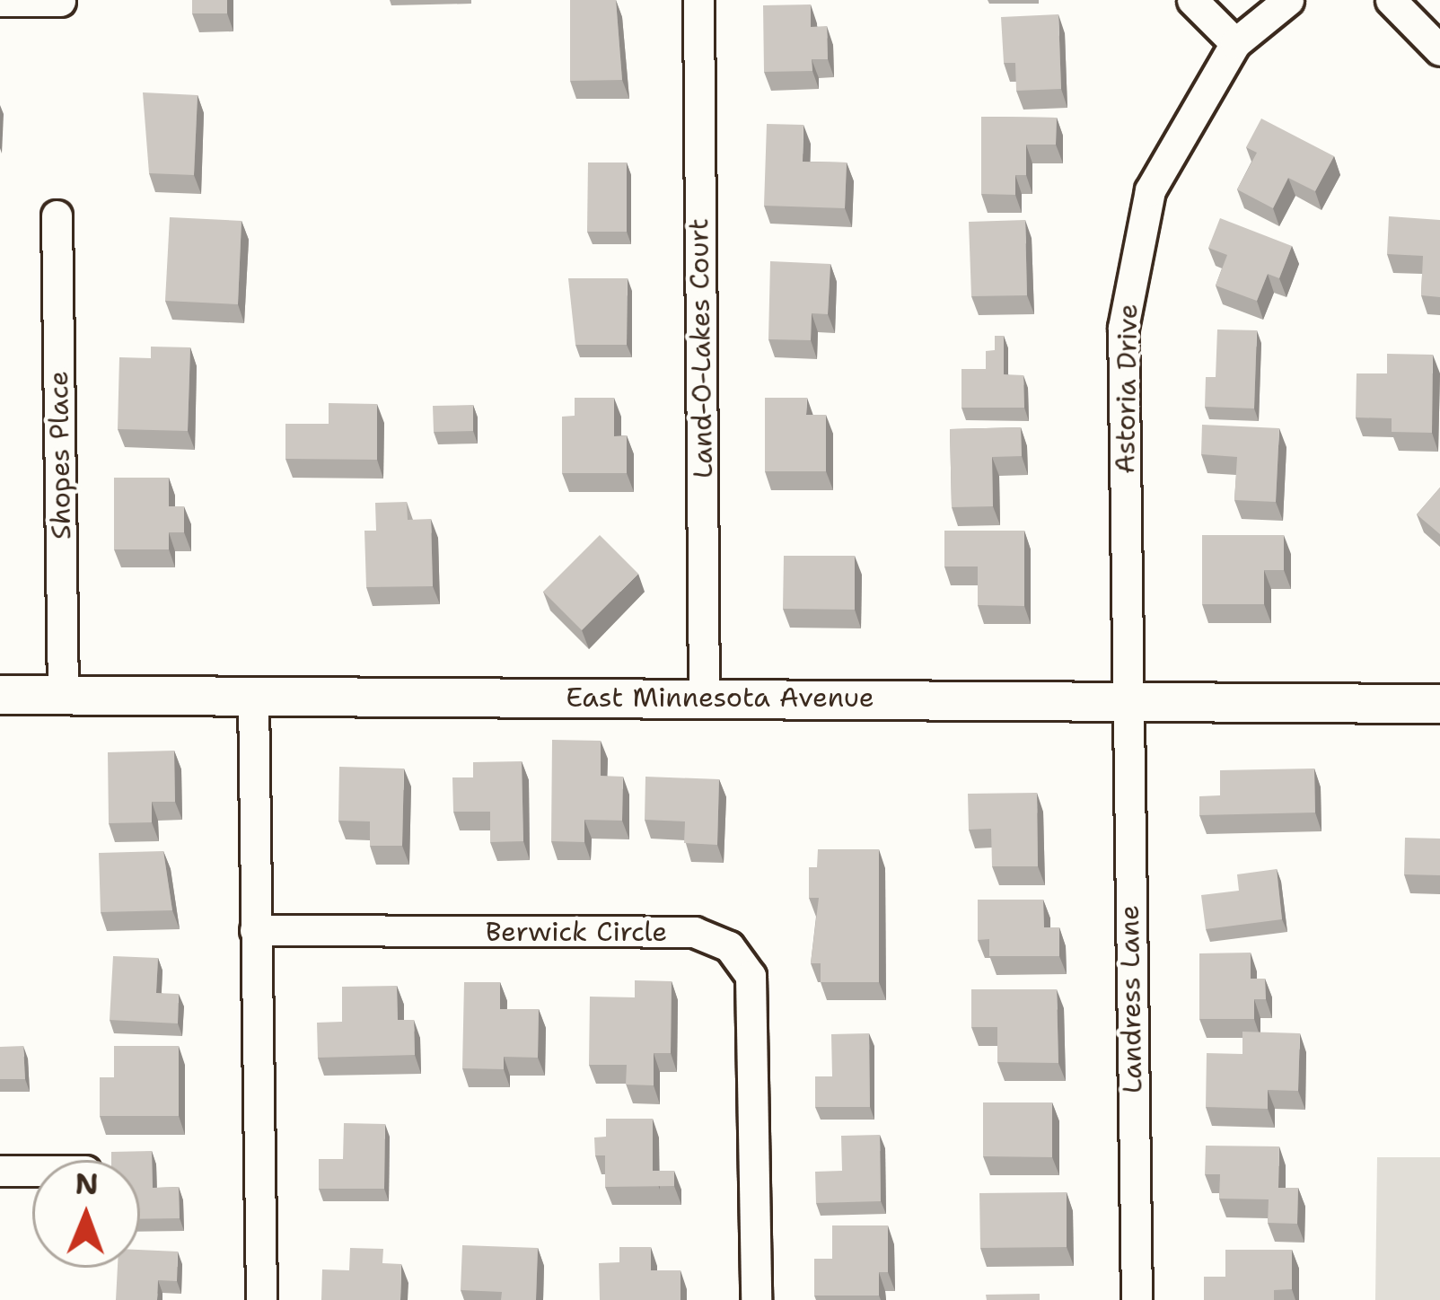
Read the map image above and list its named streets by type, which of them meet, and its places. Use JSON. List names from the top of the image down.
{
  "streets": {
    "street": [
      "Land-O-Lakes Court",
      "Astoria Drive",
      "Shopes Place",
      "East Minnesota Avenue",
      "Berwick Circle",
      "Landress Lane"
    ]
  },
  "crossings": [
    ["Land-O-Lakes Court", "East Minnesota Avenue"],
    ["Astoria Drive", "East Minnesota Avenue"],
    ["Astoria Drive", "Landress Lane"],
    ["Shopes Place", "East Minnesota Avenue"],
    ["East Minnesota Avenue", "Landress Lane"]
  ],
  "north": "top"
}
